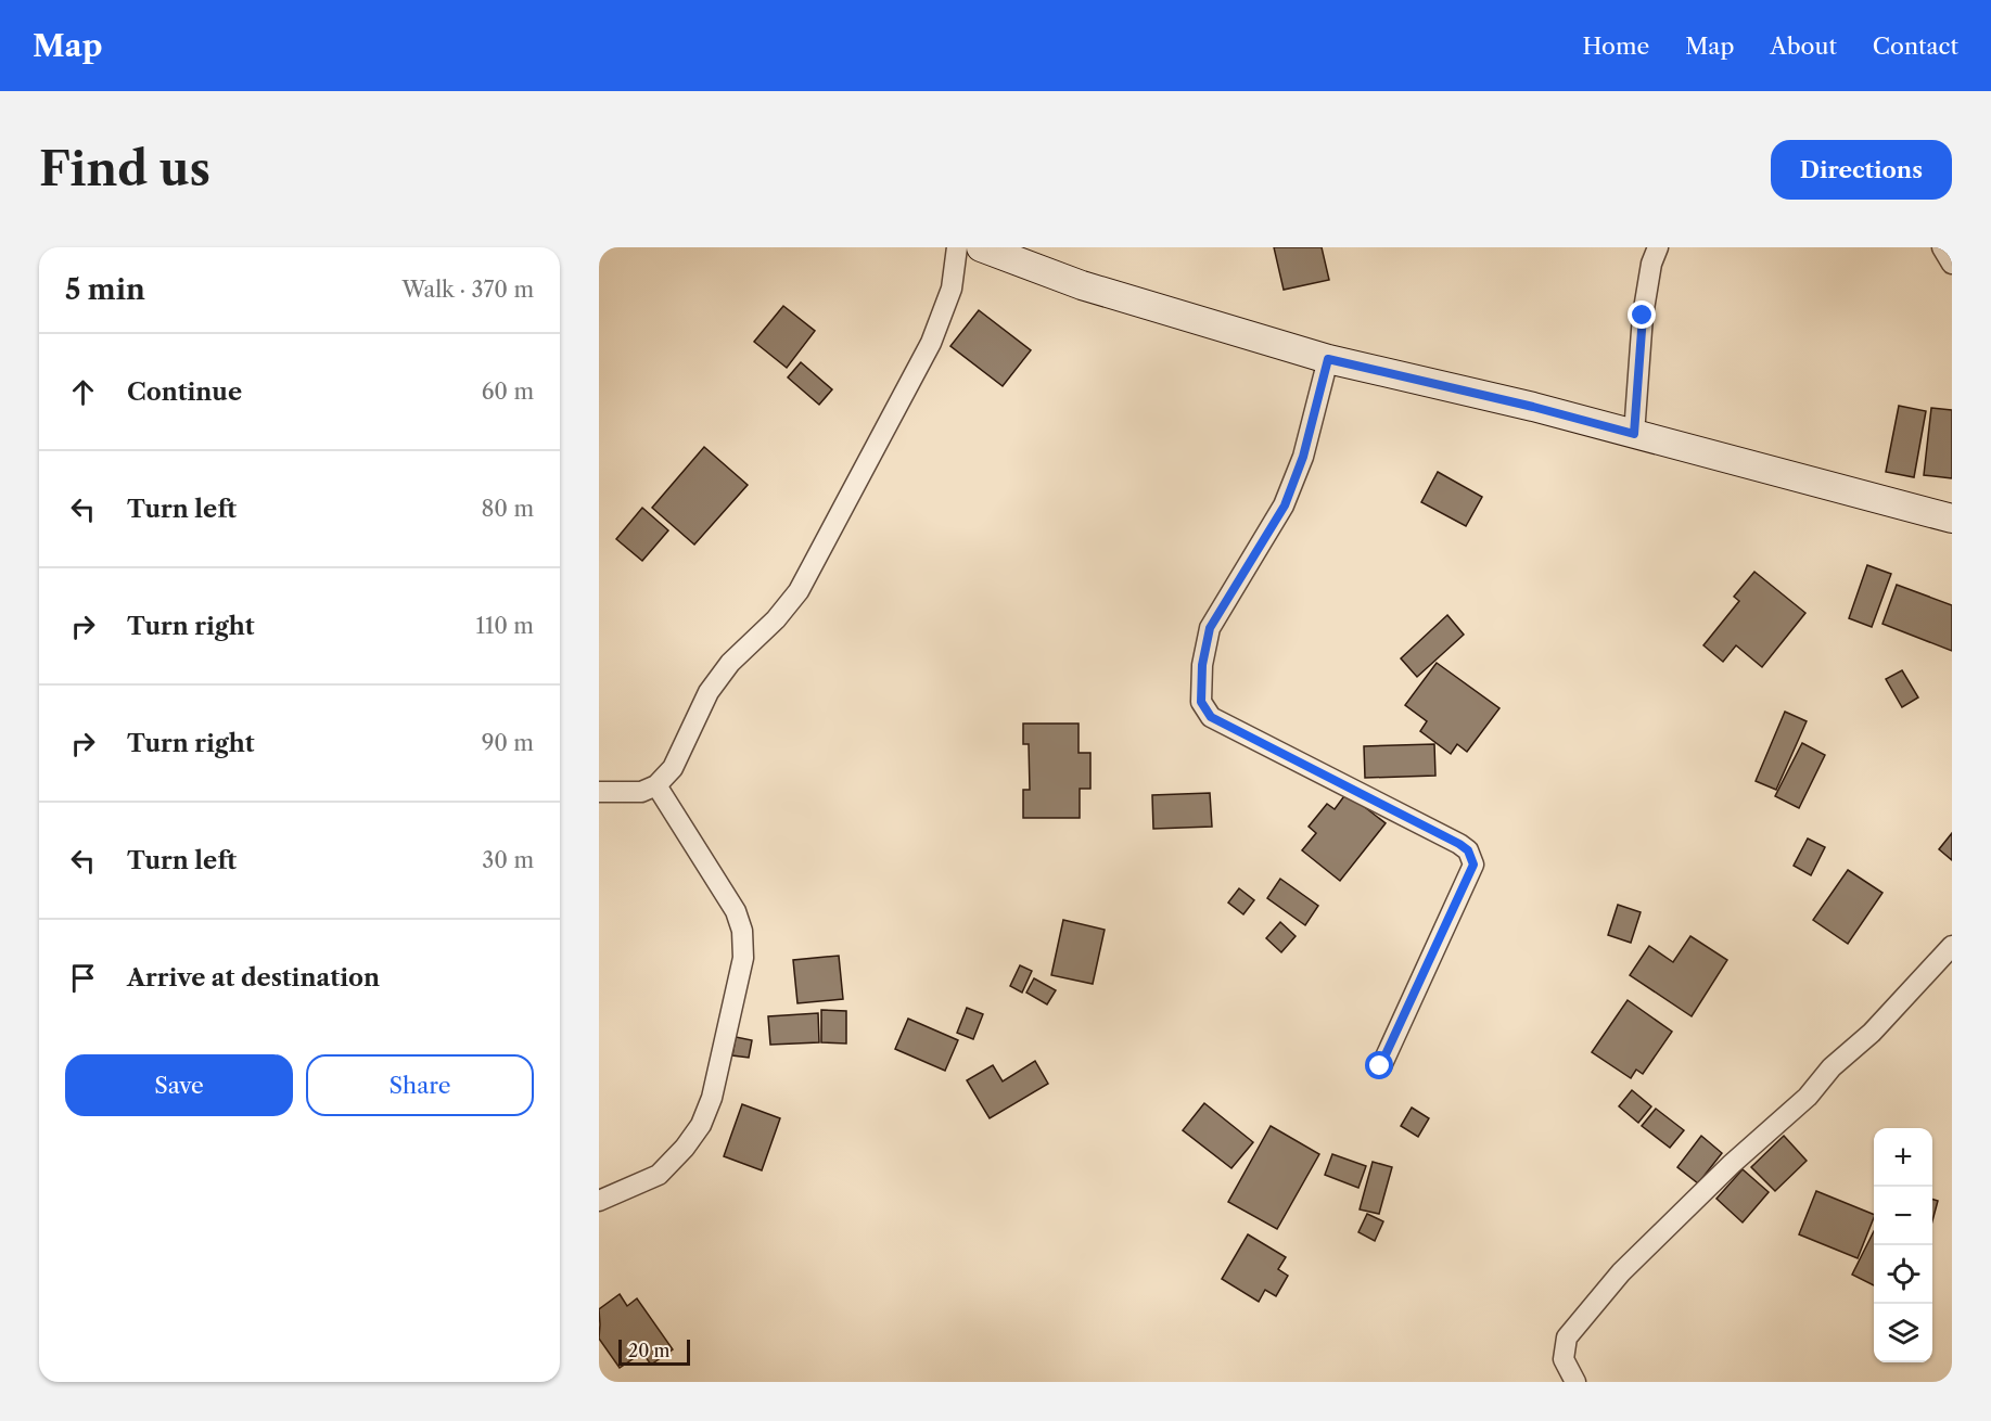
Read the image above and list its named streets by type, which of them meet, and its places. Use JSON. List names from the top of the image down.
{
  "scale_bar": "20 m",
  "page": {
    "header": "Map",
    "nav": [
      "Home",
      "Map",
      "About",
      "Contact"
    ],
    "buttons": [
      "Directions",
      ["Save", "Share"]
    ],
    "title": "Find us",
    "heading": ["5 min", "Walk · 370 m"],
    "list": [
      ["Continue", "60 m"],
      ["Turn left", "80 m"],
      ["Turn right", "110 m"],
      ["Turn right", "90 m"],
      ["Turn left", "30 m"],
      "Arrive at destination"
    ],
    "map_buttons": ["+", "−"],
    "scale": "20 m"
  }
}
